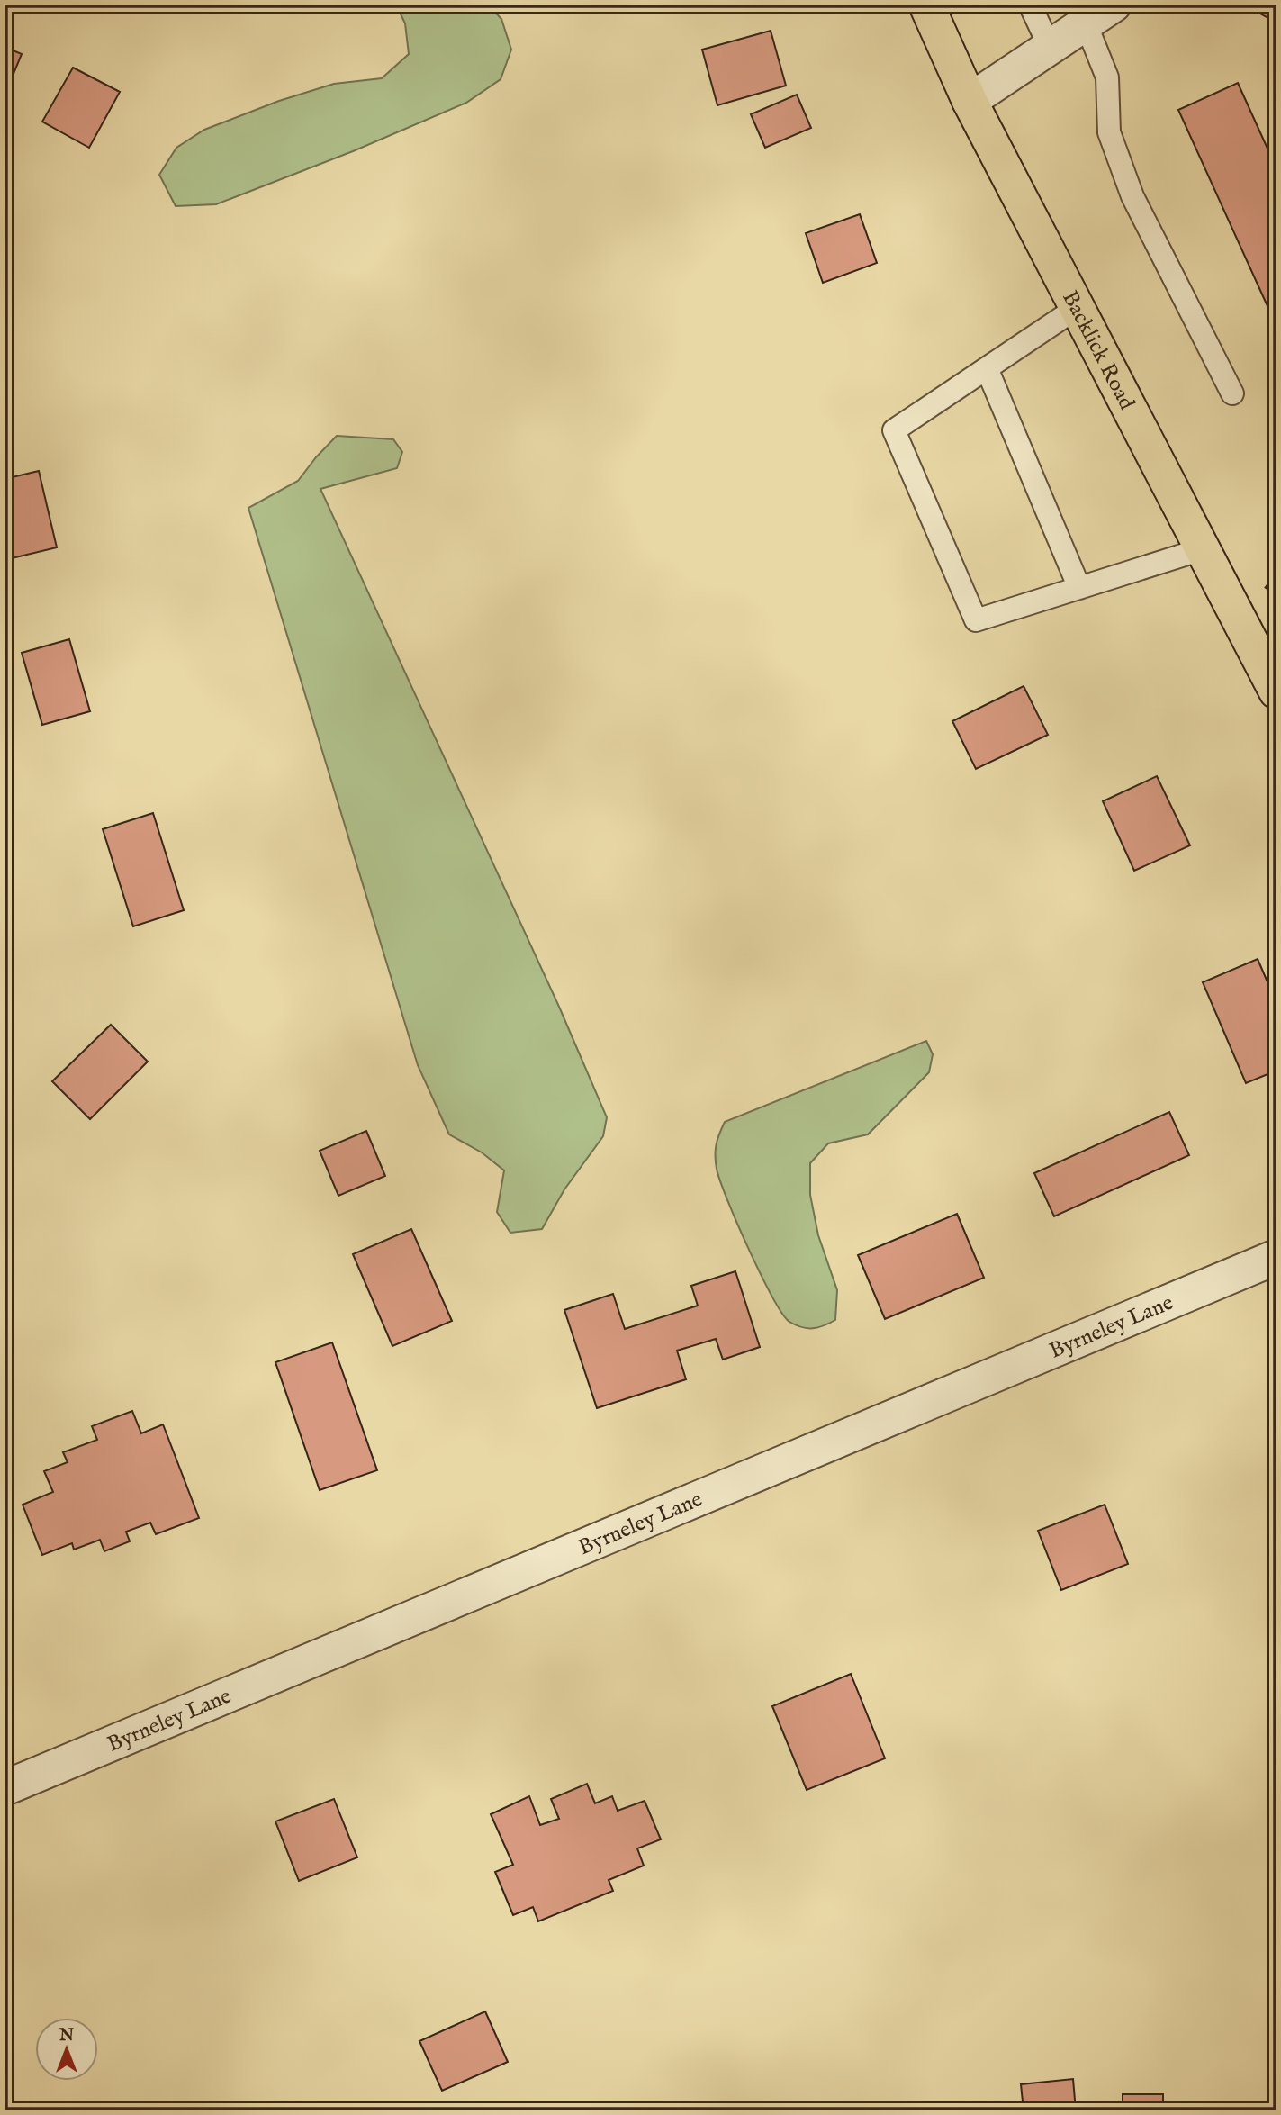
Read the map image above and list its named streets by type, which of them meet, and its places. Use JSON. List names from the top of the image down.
{
  "streets": {
    "main road": ["Backlick Road"],
    "street": ["Byrneley Lane"]
  },
  "north": "top"
}
